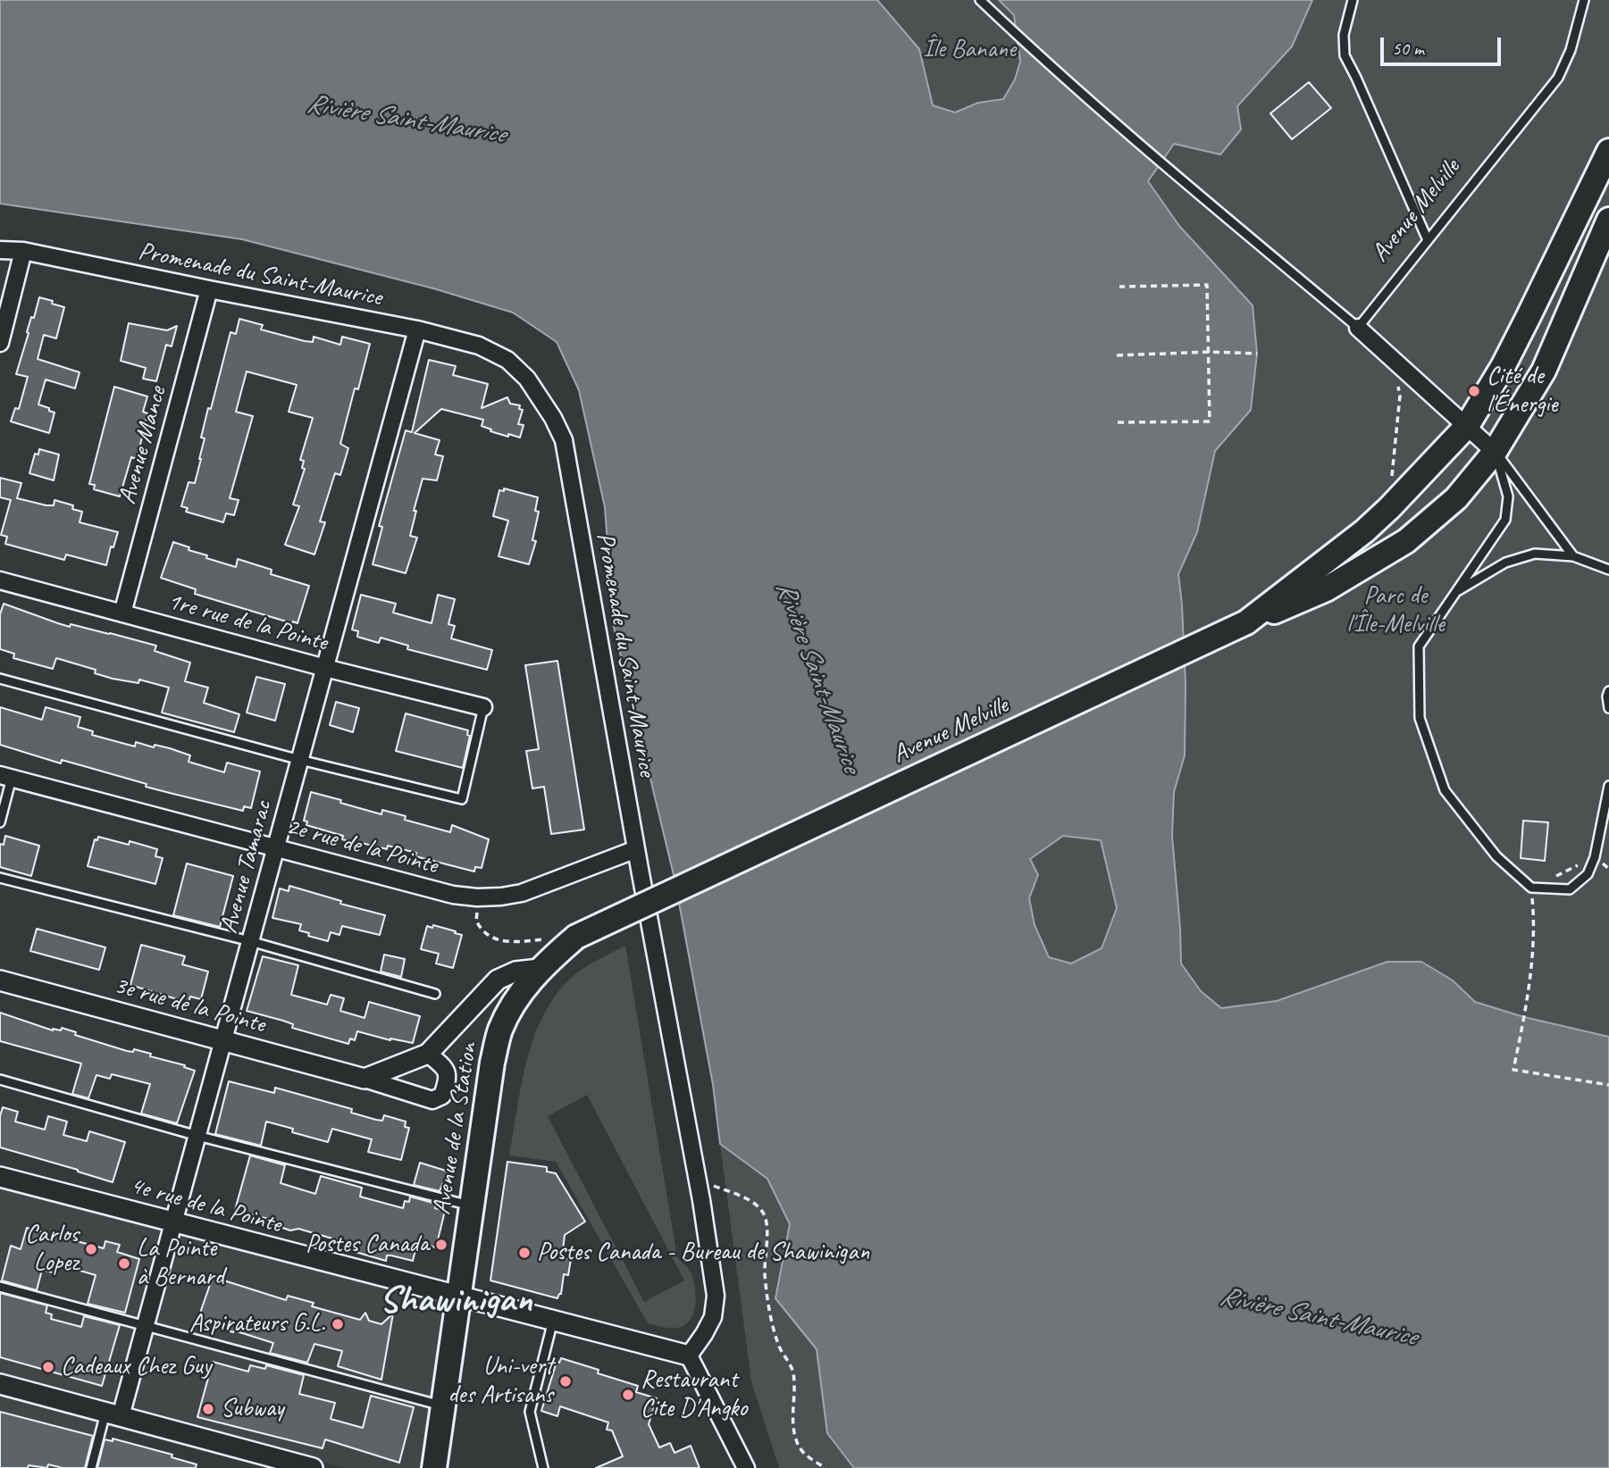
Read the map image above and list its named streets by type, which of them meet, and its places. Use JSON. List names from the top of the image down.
{
  "streets": {
    "main road": ["Avenue Melville", "Avenue de la Station"],
    "street": [
      "Promenade du Saint-Maurice",
      "Avenue Mance",
      "1re rue de la Pointe",
      "2e rue de la Pointe",
      "Avenue Tamarac",
      "3e rue de la Pointe",
      "4e rue de la Pointe"
    ]
  },
  "crossings": [
    ["Avenue Melville", "Avenue de la Station"],
    ["Promenade du Saint-Maurice", "Avenue Mance"],
    ["Promenade du Saint-Maurice", "2e rue de la Pointe"],
    ["Promenade du Saint-Maurice", "Avenue Tamarac"],
    ["Promenade du Saint-Maurice", "4e rue de la Pointe"],
    ["Avenue Mance", "1re rue de la Pointe"],
    ["1re rue de la Pointe", "Avenue Tamarac"],
    ["2e rue de la Pointe", "Avenue Tamarac"],
    ["Avenue Tamarac", "3e rue de la Pointe"],
    ["Avenue Tamarac", "4e rue de la Pointe"],
    ["Avenue de la Station", "4e rue de la Pointe"]
  ],
  "districts": ["Shawinigan"],
  "water": ["Rivière Saint-Maurice"],
  "parks": ["Île Banane", "Parc de l'Île-Melville"],
  "places": [
    "Cité de l'Énergie",
    "Postes Canada",
    "Carlos Lopez",
    "Postes Canada - Bureau de Shawinigan",
    "La Pointe à Bernard",
    "Aspirateurs G.L.",
    "Cadeaux Chez Guy",
    "Uni-vert des Artisans",
    "Restaurant Cite D'Angko",
    "Subway"
  ],
  "scale_bar": "50 m"
}
